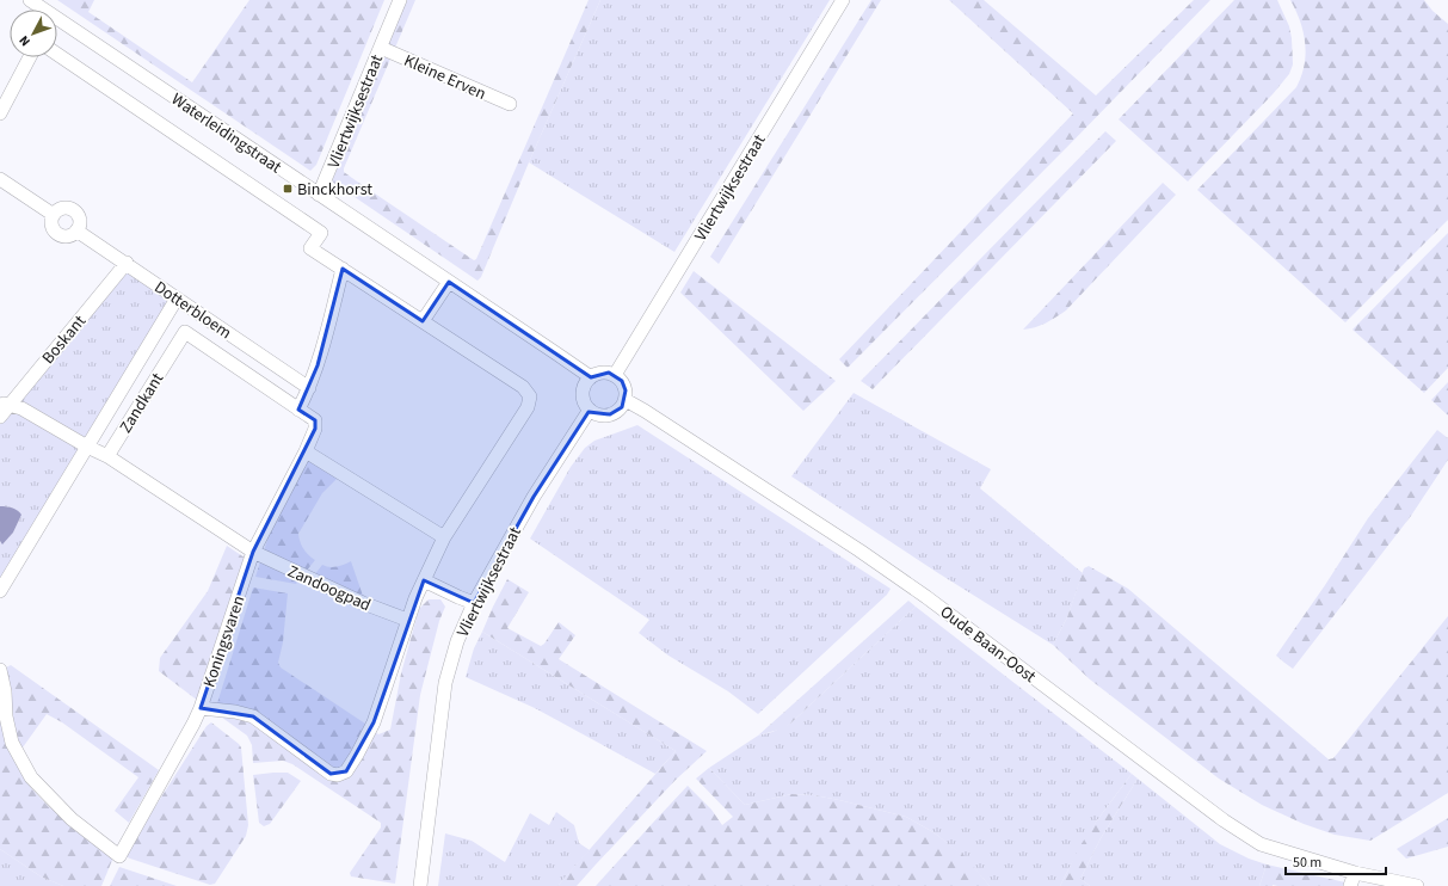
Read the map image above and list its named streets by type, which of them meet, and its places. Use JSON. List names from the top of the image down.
{
  "streets": {
    "street": [
      "Kleine Erven",
      "Vliertwijksestraat",
      "Waterleidingstraat",
      "Dotterbloem",
      "Boskant",
      "Zandkant",
      "Zandoogpad",
      "Koningsvaren",
      "Oude Baan-Oost"
    ]
  },
  "crossings": [
    ["Kleine Erven", "Vliertwijksestraat"],
    ["Vliertwijksestraat", "Waterleidingstraat"],
    ["Vliertwijksestraat", "Oude Baan-Oost"],
    ["Waterleidingstraat", "Oude Baan-Oost"],
    ["Dotterbloem", "Boskant"],
    ["Dotterbloem", "Zandkant"],
    ["Zandkant", "Koningsvaren"],
    ["Zandoogpad", "Koningsvaren"]
  ],
  "places": {
    "transit": ["Binckhorst"]
  },
  "scale_bar": "50 m",
  "north": "bottom left"
}
